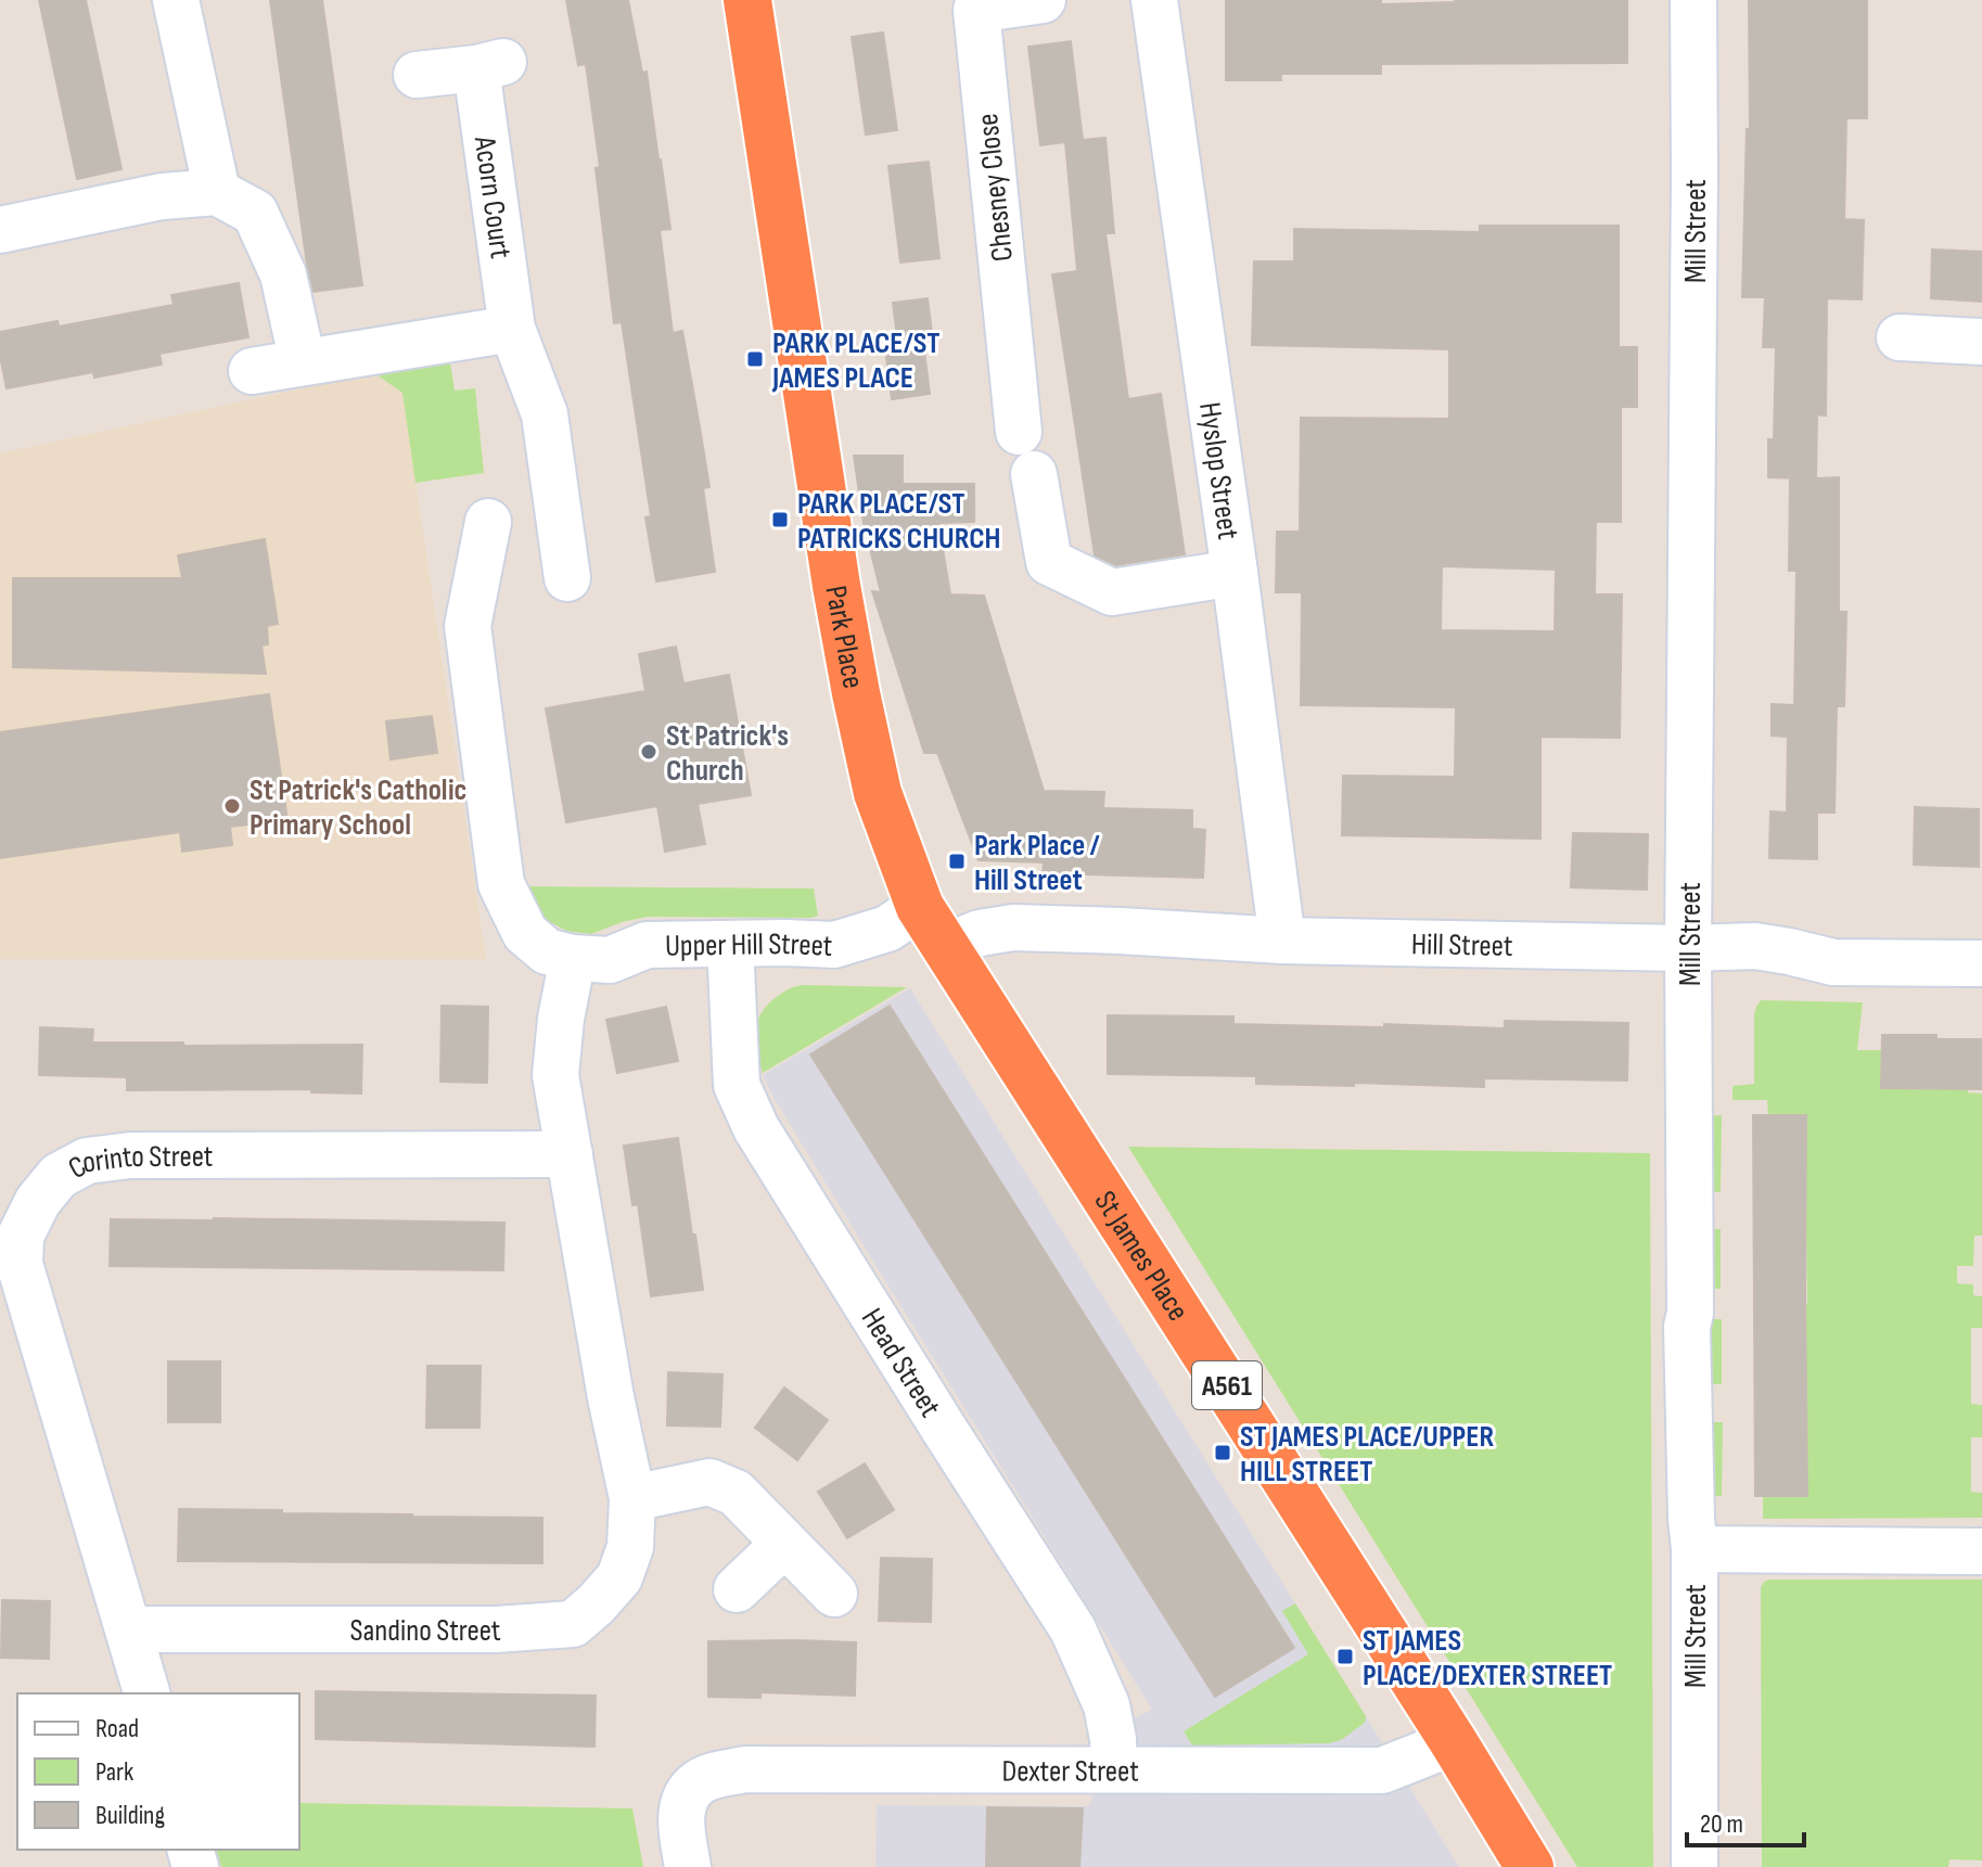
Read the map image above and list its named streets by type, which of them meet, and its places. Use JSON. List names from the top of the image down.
{
  "streets": {
    "highway": ["Park Place", "St James Place", "A561"],
    "street": [
      "Chesney Close",
      "Acorn Court",
      "Mill Street",
      "Hyslop Street",
      "Upper Hill Street",
      "Hill Street",
      "Corinto Street",
      "Head Street",
      "Sandino Street",
      "Dexter Street"
    ]
  },
  "crossings": [
    ["Mill Street", "Hill Street"],
    ["Hyslop Street", "Hill Street"],
    ["Park Place", "Upper Hill Street"],
    ["Park Place", "St James Place"],
    ["Upper Hill Street", "St James Place"],
    ["Upper Hill Street", "Head Street"],
    ["Upper Hill Street", "Sandino Street"],
    ["Hill Street", "St James Place"],
    ["Corinto Street", "Sandino Street"],
    ["St James Place", "Dexter Street"],
    ["Head Street", "Dexter Street"]
  ],
  "places": {
    "transit": [
      "PARK PLACE/ST JAMES PLACE",
      "PARK PLACE/ST PATRICKS CHURCH",
      "Park Place / Hill Street",
      "ST JAMES PLACE/UPPER HILL STREET",
      "ST JAMES PLACE/DEXTER STREET"
    ],
    "other": ["St Patrick's Church", "St Patrick's Catholic Primary School"]
  },
  "legend": ["Road", "Park", "Building"],
  "scale_bar": "20 m"
}
